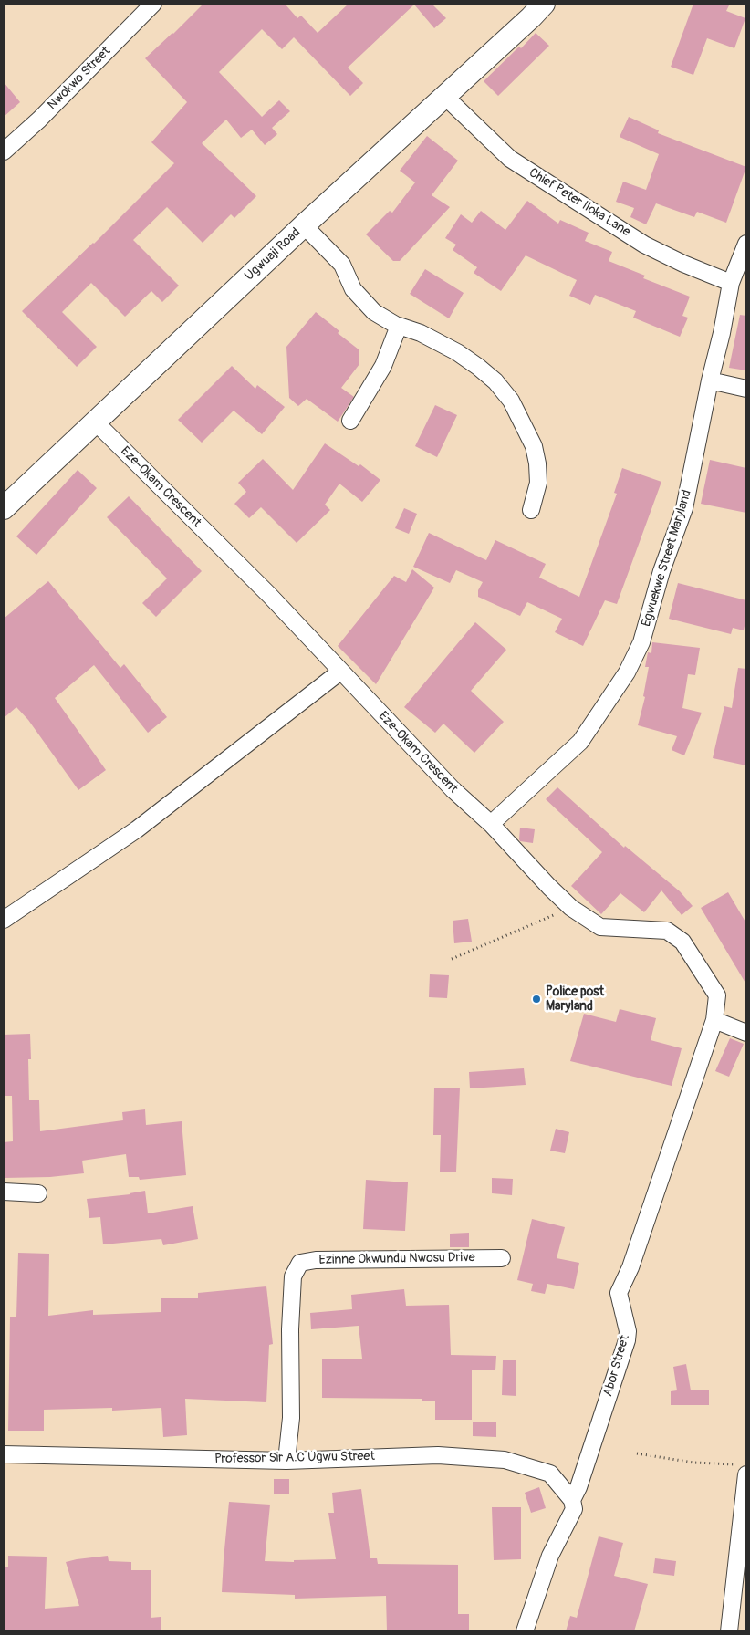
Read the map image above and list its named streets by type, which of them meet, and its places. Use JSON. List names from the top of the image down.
{
  "streets": {
    "main road": ["Ugwuaji Road"],
    "street": [
      "Nwokwo Street",
      "Chief Peter Iloka Lane",
      "Eze-Okam Crescent",
      "Egwuekwe Street Maryland",
      "Ezinne Okwundu Nwosu Drive",
      "Abor Street",
      "Professor Sir A.C Ugwu Street"
    ]
  },
  "crossings": [
    ["Chief Peter Iloka Lane", "Ugwuaji Road"],
    ["Chief Peter Iloka Lane", "Egwuekwe Street Maryland"],
    ["Ugwuaji Road", "Eze-Okam Crescent"],
    ["Eze-Okam Crescent", "Egwuekwe Street Maryland"],
    ["Eze-Okam Crescent", "Abor Street"],
    ["Ezinne Okwundu Nwosu Drive", "Professor Sir A.C Ugwu Street"],
    ["Abor Street", "Professor Sir A.C Ugwu Street"]
  ],
  "places": ["Police post Maryland"]
}
